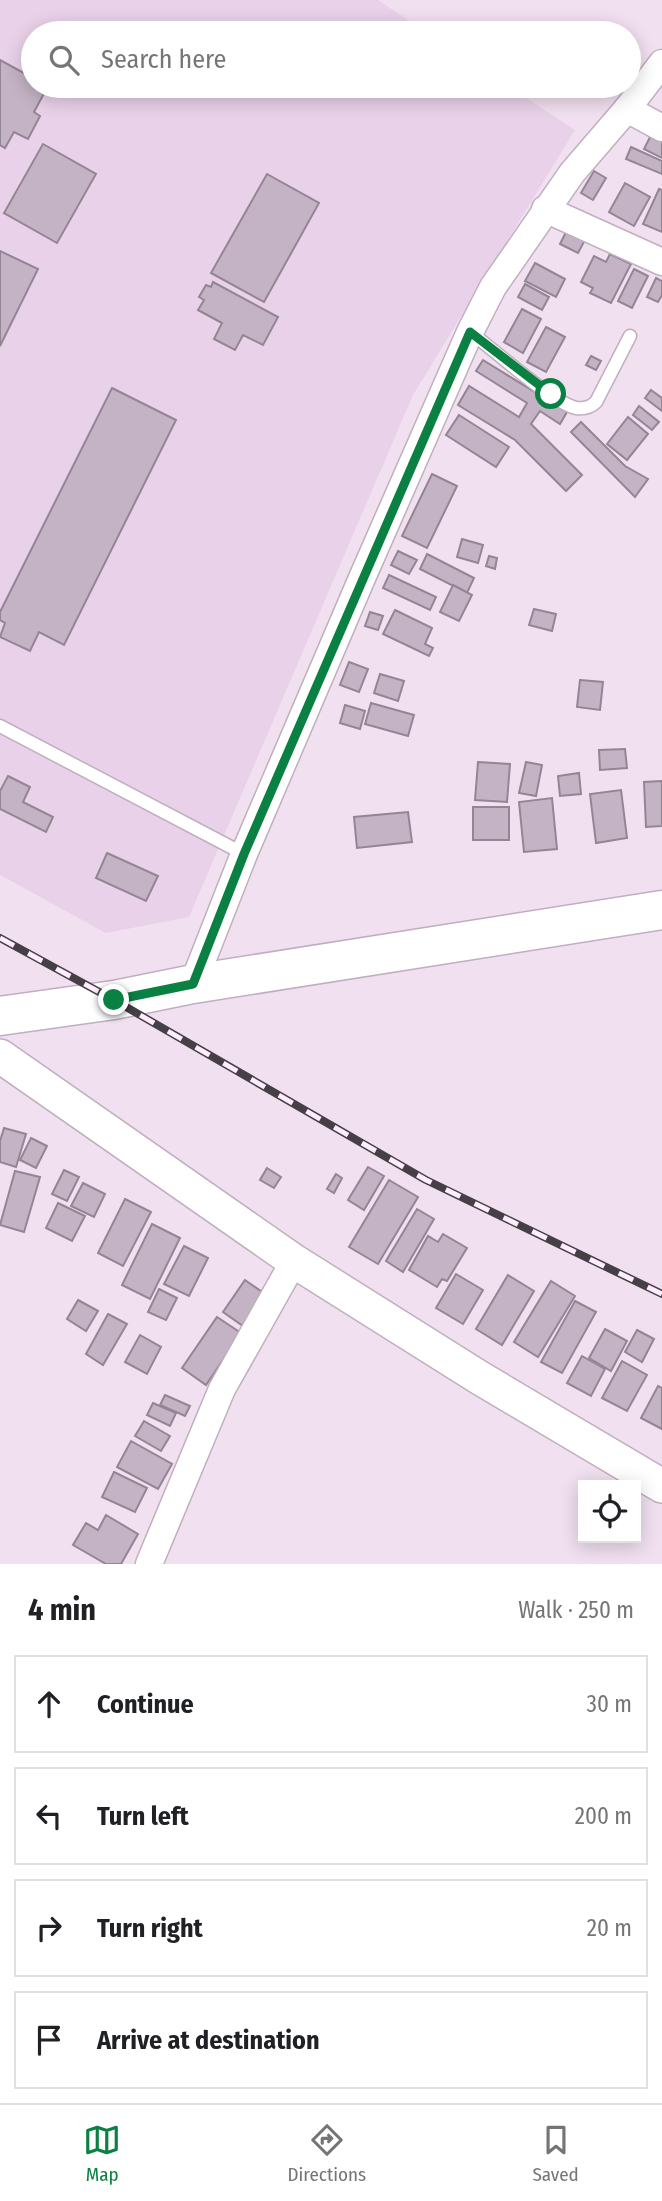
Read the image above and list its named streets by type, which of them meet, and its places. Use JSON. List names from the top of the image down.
{
  "page": {
    "search": "Search here",
    "heading": ["4 min", "Walk · 250 m"],
    "list": [
      ["Continue", "30 m"],
      ["Turn left", "200 m"],
      ["Turn right", "20 m"],
      "Arrive at destination"
    ],
    "nav": ["Map", "Directions", "Saved"]
  }
}
